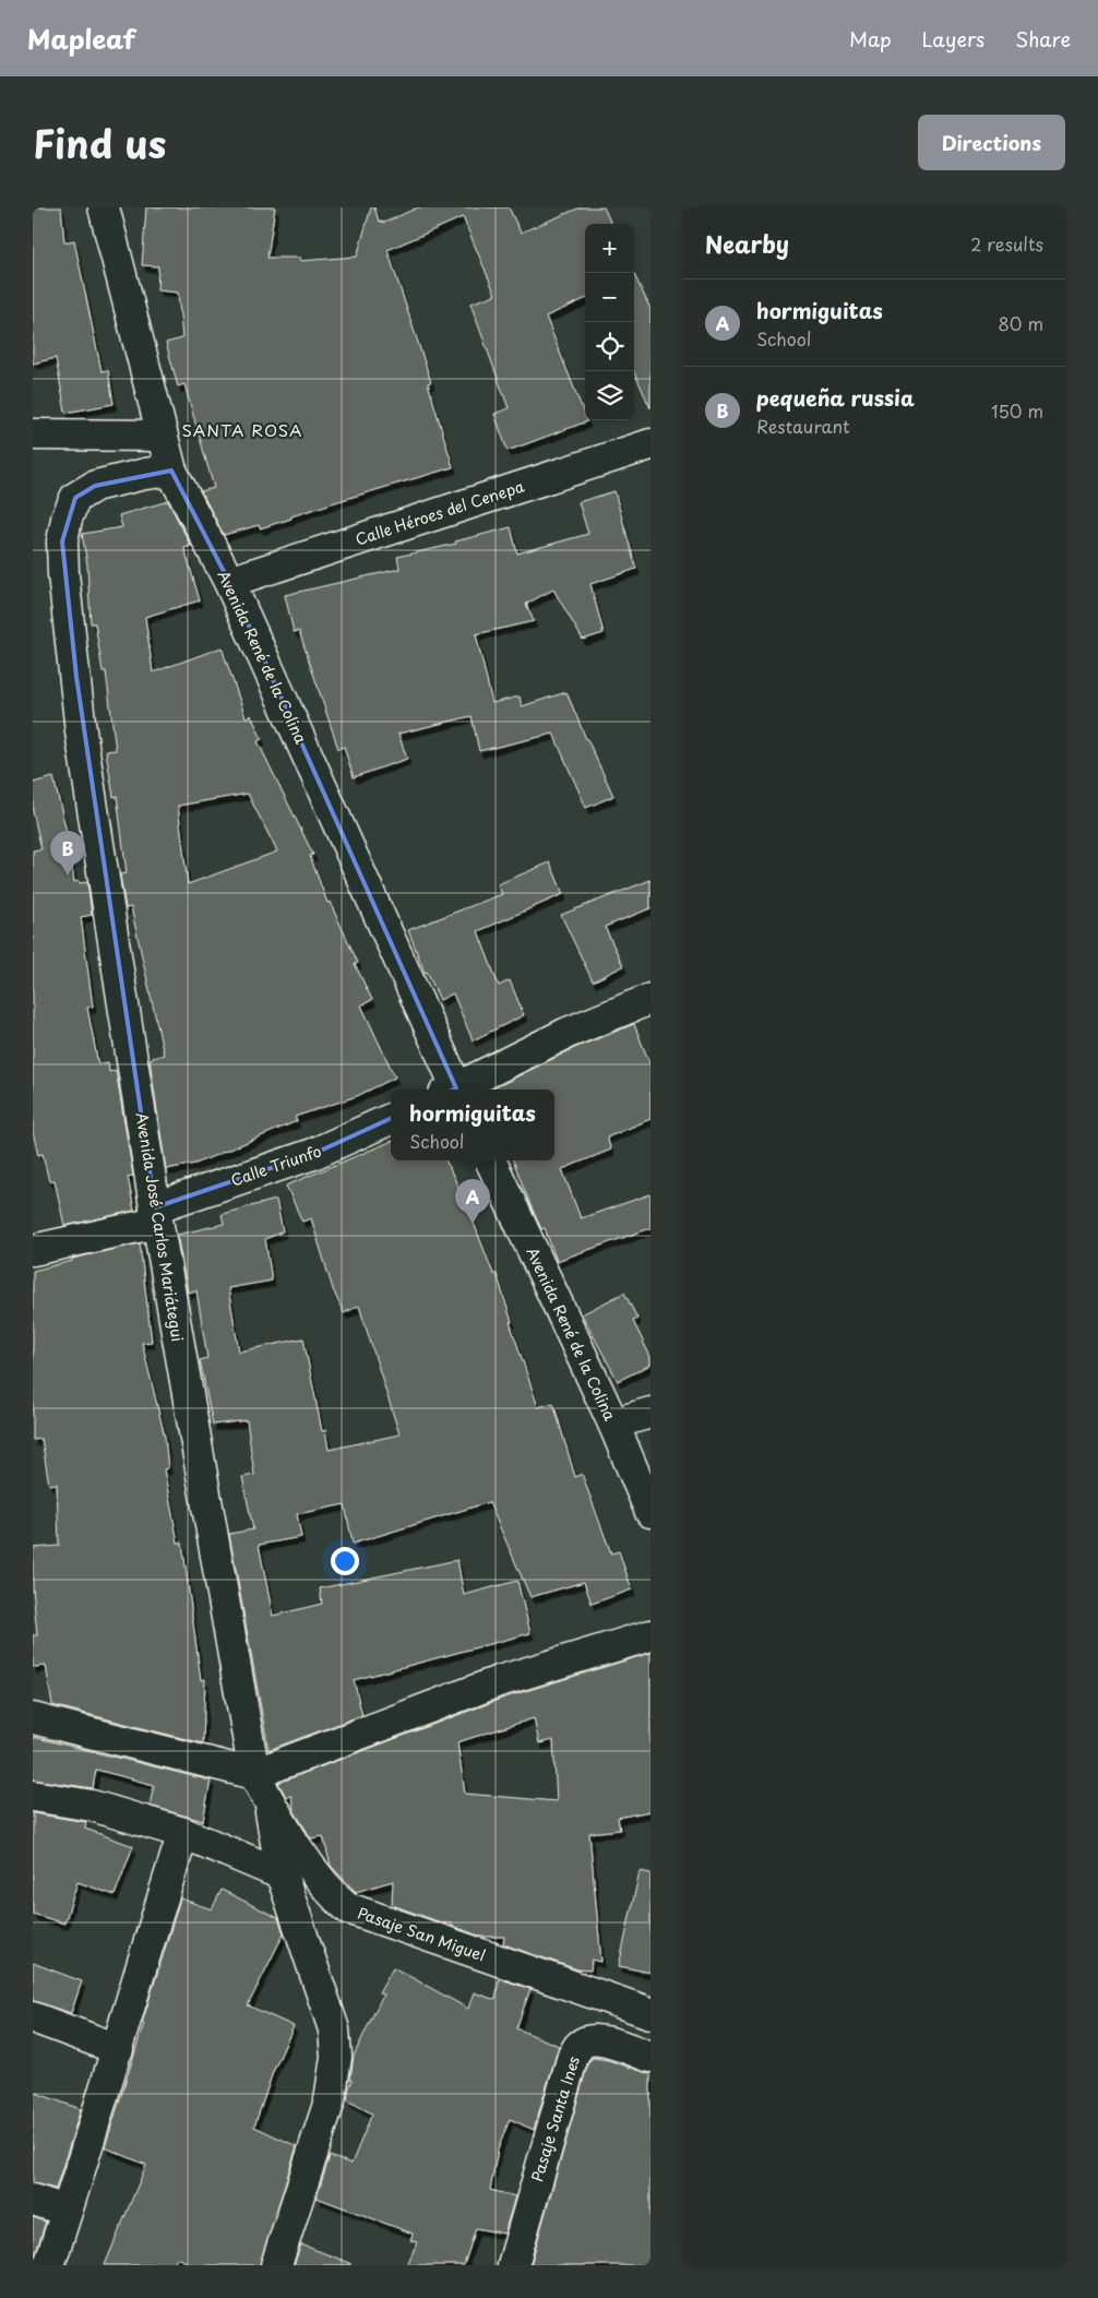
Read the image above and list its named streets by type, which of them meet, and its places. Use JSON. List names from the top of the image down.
{
  "streets": {
    "street": [
      "Calle Héroes del Cenepa",
      "Avenida René de la Colina",
      "Calle Triunfo",
      "Avenida José Carlos Mariátegui",
      "Pasaje San Miguel",
      "Pasaje Santa Ines"
    ]
  },
  "crossings": [
    ["Calle Héroes del Cenepa", "Avenida René de la Colina"],
    ["Avenida René de la Colina", "Avenida José Carlos Mariátegui"],
    ["Calle Triunfo", "Avenida José Carlos Mariátegui"],
    ["Avenida José Carlos Mariátegui", "Pasaje San Miguel"]
  ],
  "districts": ["SANTA ROSA"],
  "page": {
    "header": "Mapleaf",
    "nav": ["Map", "Layers", "Share"],
    "title": "Find us",
    "buttons": "Directions",
    "heading": ["Nearby", "2 results"],
    "map_buttons": ["+", "−"],
    "list": [
      {
        "mark": "A",
        "name": "hormiguitas",
        "note": "School",
        "value": "80 m"
      },
      {
        "mark": "B",
        "name": "pequeña russia",
        "note": "Restaurant",
        "value": "150 m"
      }
    ],
    "pins": ["B", "A"],
    "popup": ["hormiguitas", "School"]
  }
}
